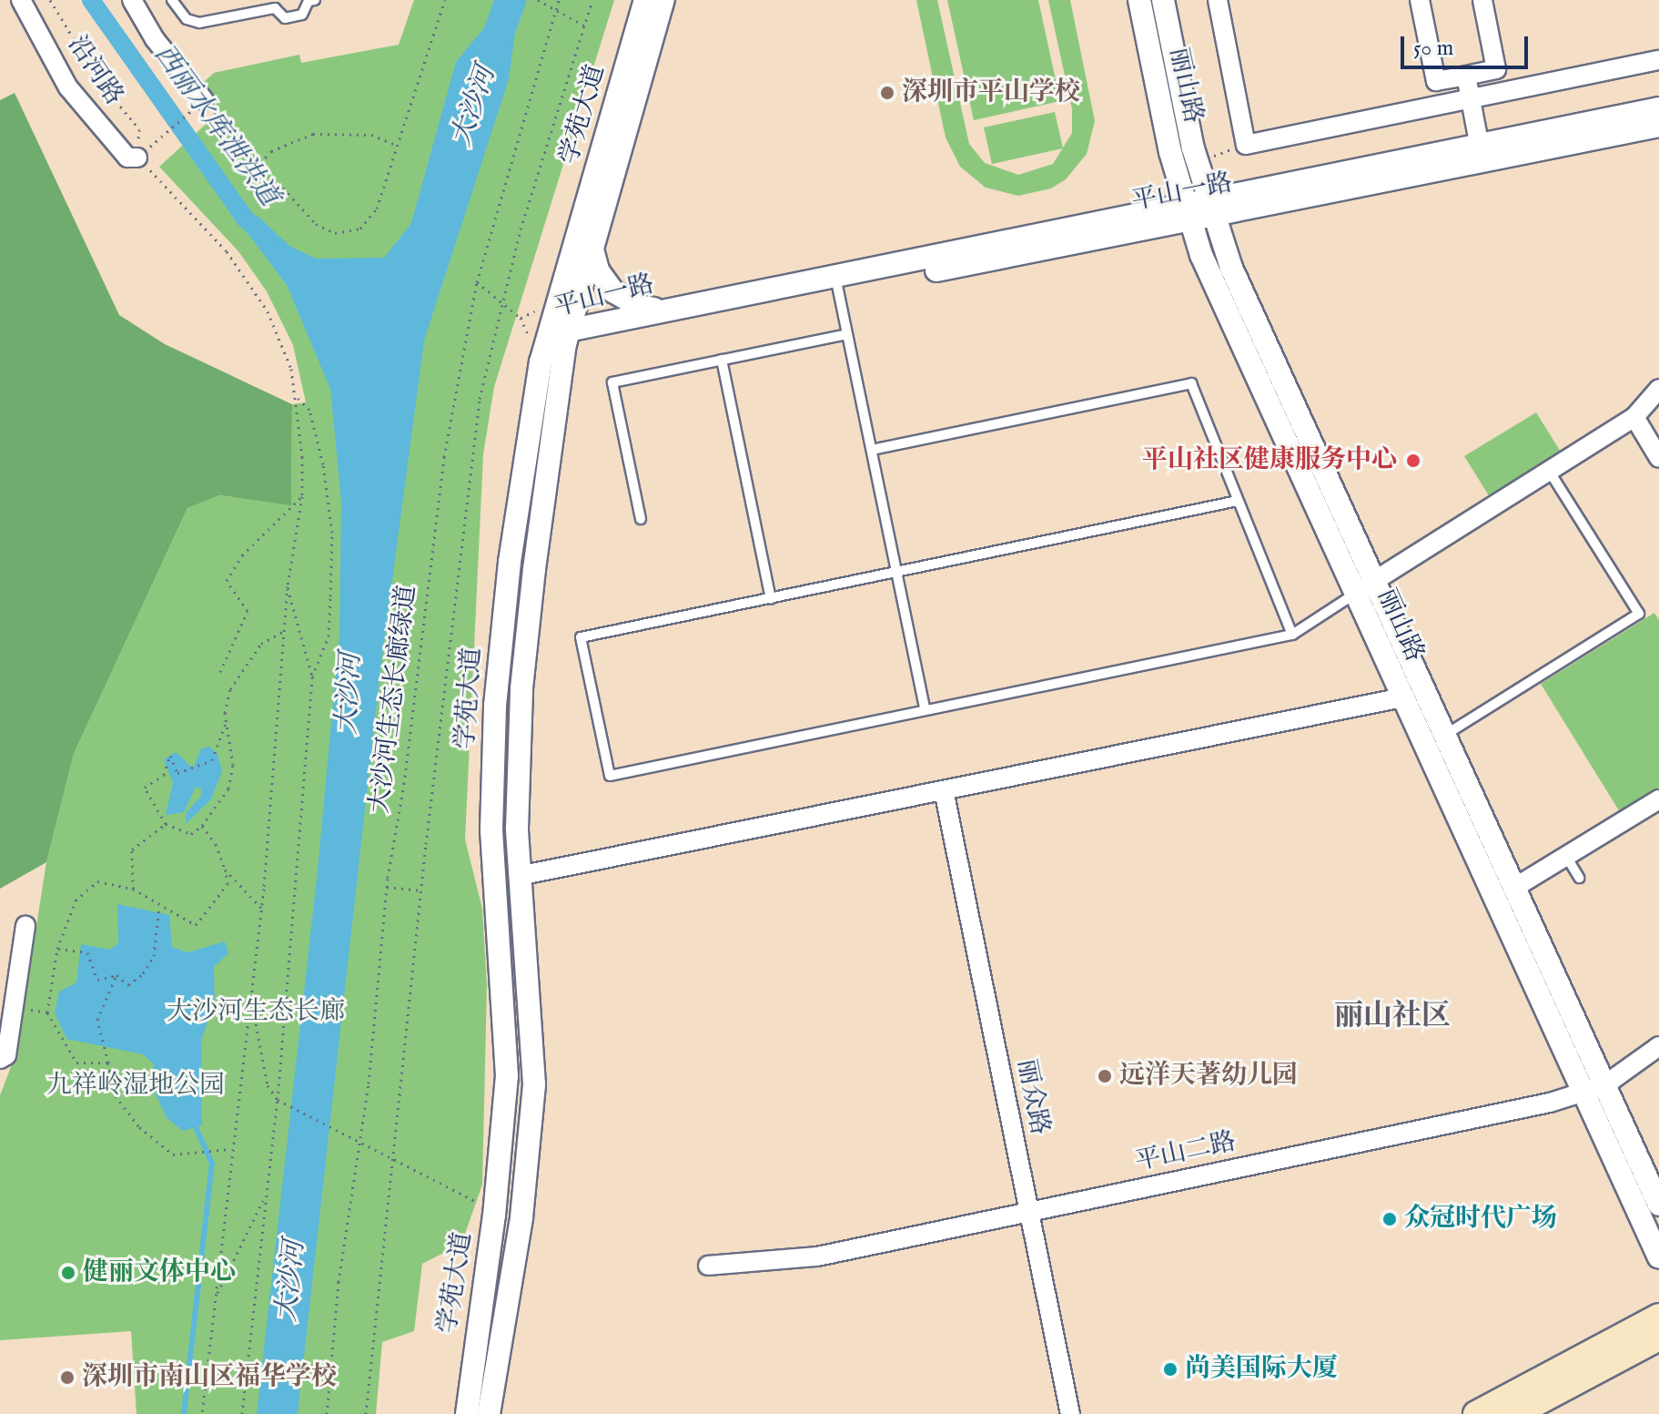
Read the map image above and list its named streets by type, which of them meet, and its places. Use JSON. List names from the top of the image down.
{
  "streets": {
    "street": [
      "沿河路",
      "丽山路",
      "学苑大道",
      "平山一路",
      "丽众路",
      "平山二路"
    ],
    "path": ["大沙河生态长廊绿道"]
  },
  "crossings": [
    ["丽山路", "平山一路"],
    ["丽山路", "平山二路"],
    ["学苑大道", "平山一路"],
    ["丽众路", "平山二路"]
  ],
  "districts": ["丽山社区"],
  "water": ["大沙河", "西丽水库泄洪道"],
  "parks": ["大沙河生态长廊", "九祥岭湿地公园"],
  "places": [
    "深圳市平山学校",
    "平山社区健康服务中心",
    "远洋天著幼儿园",
    "众冠时代广场",
    "健丽文体中心",
    "尚美国际大厦",
    "深圳市南山区福华学校"
  ],
  "scale_bar": "50 m"
}
